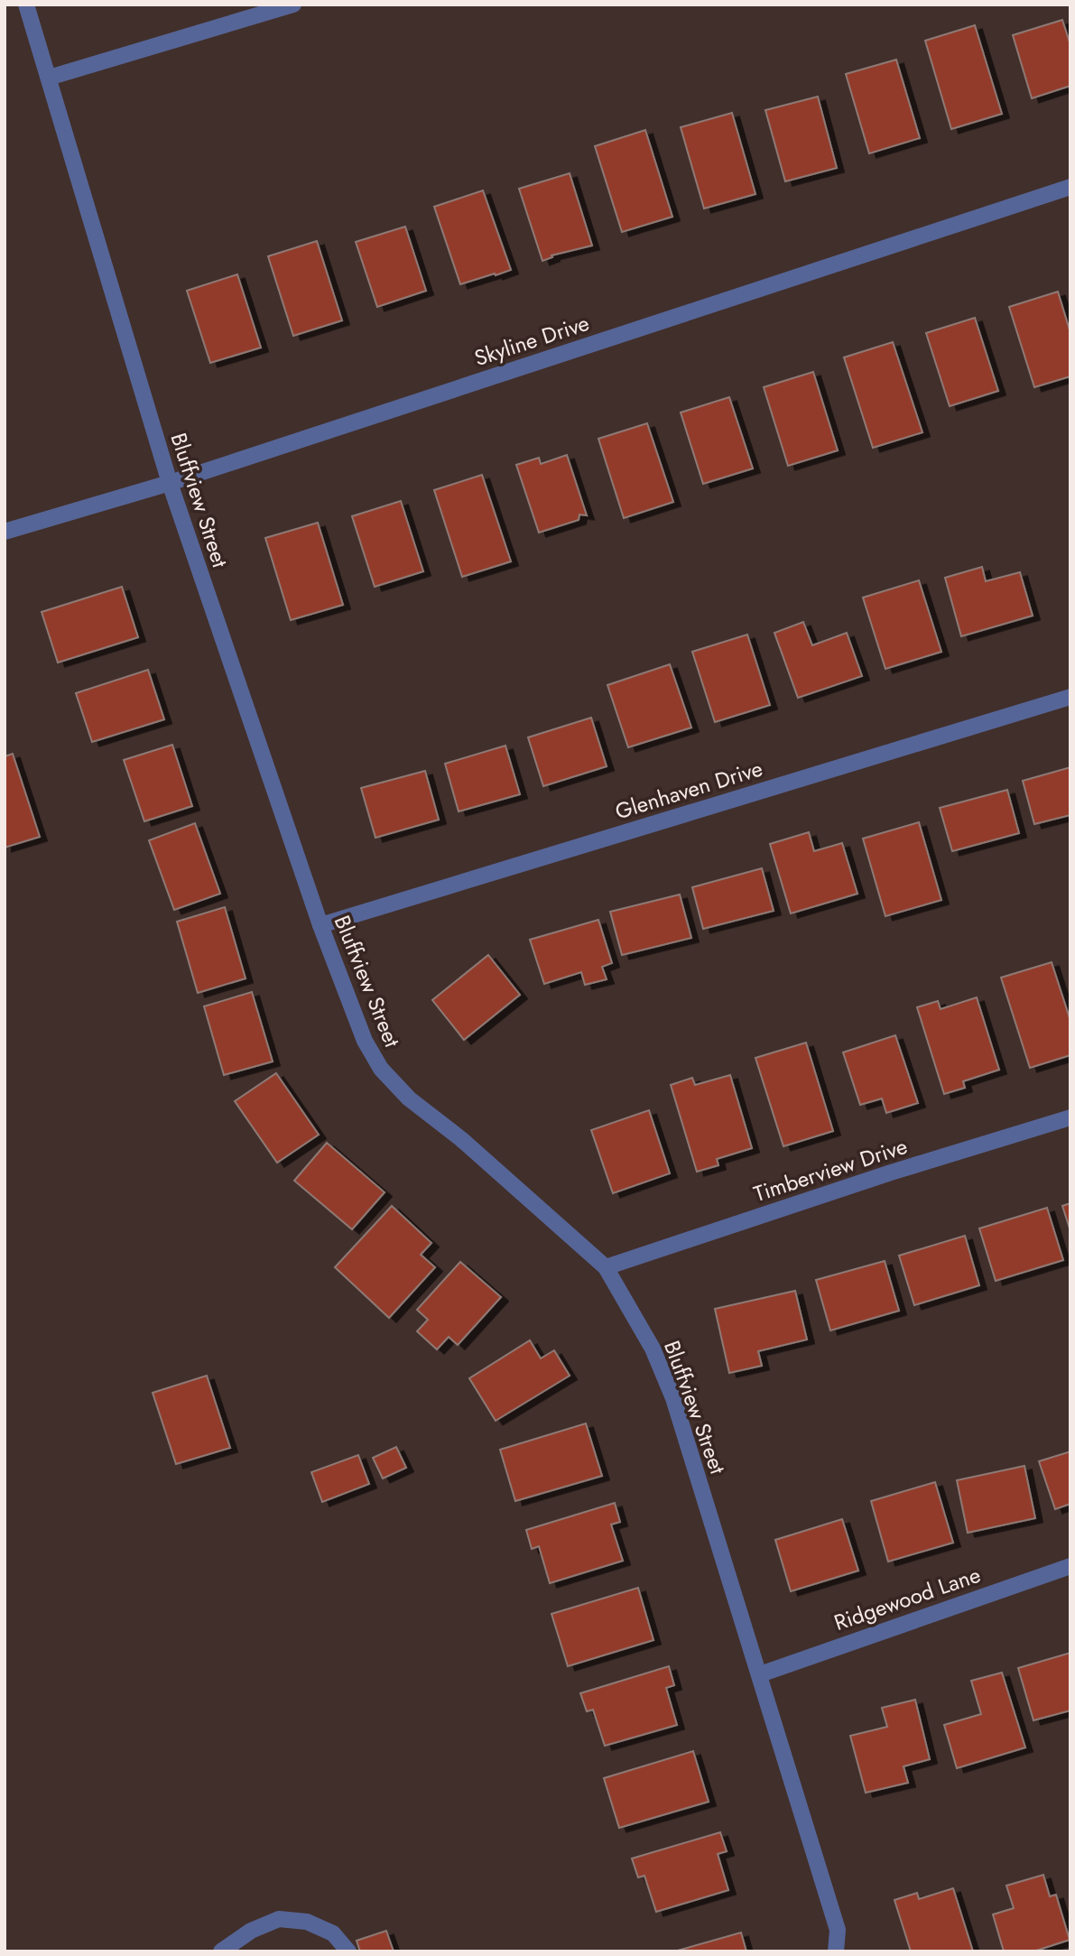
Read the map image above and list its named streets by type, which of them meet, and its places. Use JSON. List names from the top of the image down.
{
  "streets": {
    "street": [
      "Skyline Drive",
      "Bluffview Street",
      "Glenhaven Drive",
      "Timberview Drive",
      "Ridgewood Lane"
    ]
  },
  "crossings": [
    ["Skyline Drive", "Bluffview Street"],
    ["Bluffview Street", "Glenhaven Drive"],
    ["Bluffview Street", "Timberview Drive"],
    ["Bluffview Street", "Ridgewood Lane"]
  ]
}
